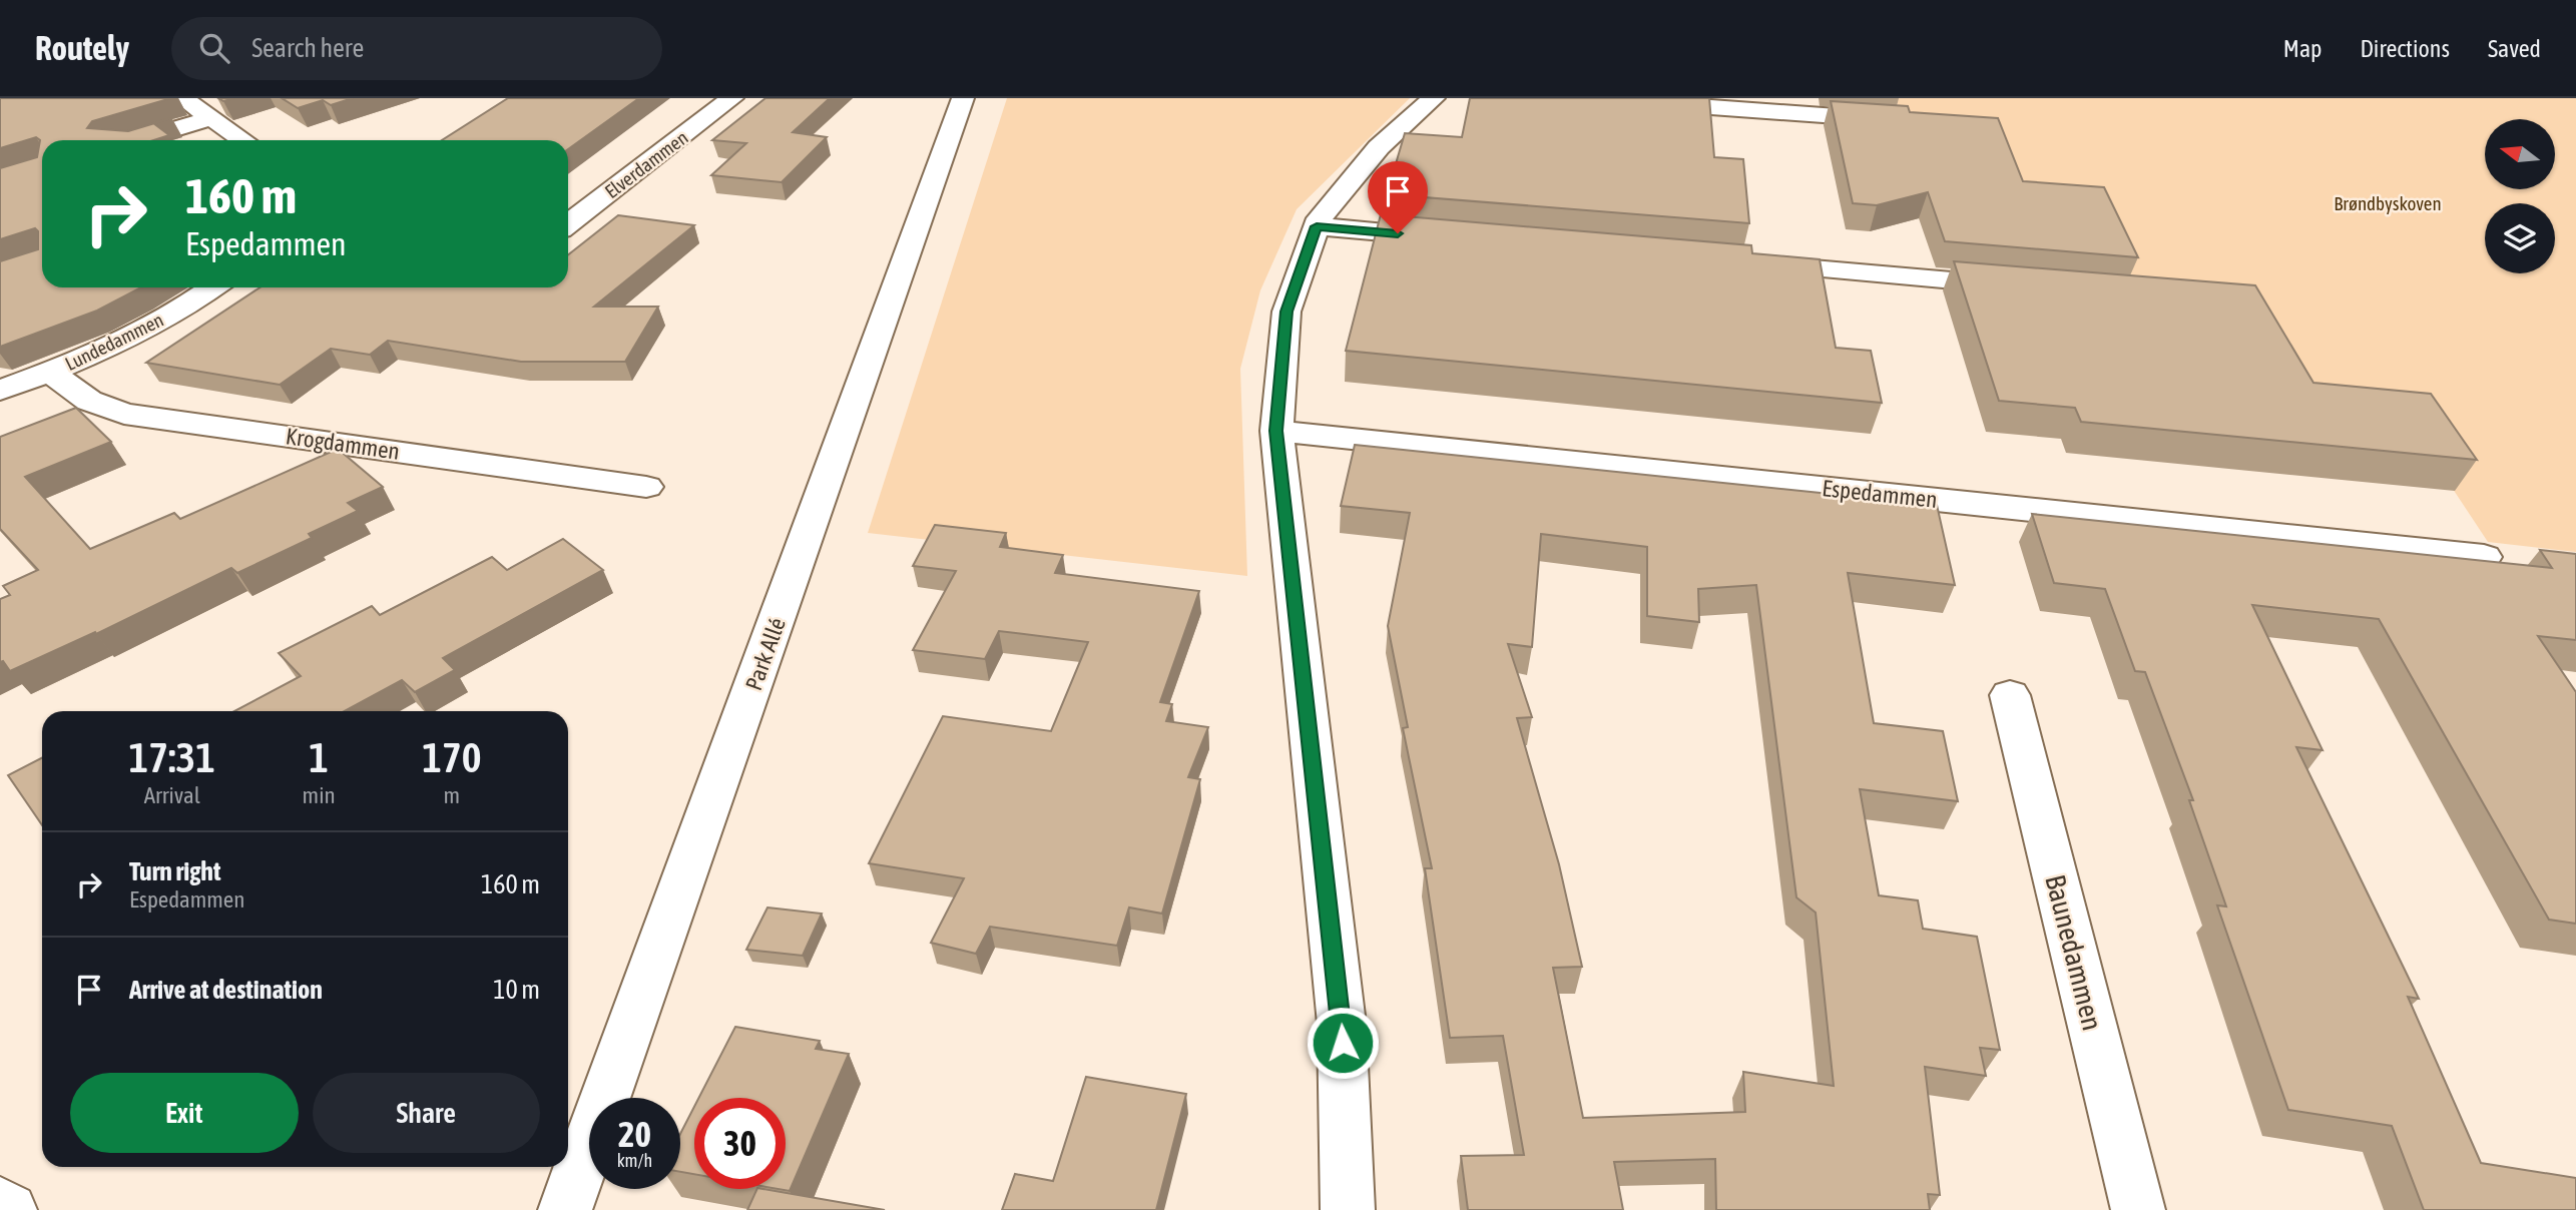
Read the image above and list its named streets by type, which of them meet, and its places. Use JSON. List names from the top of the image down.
{
  "streets": {
    "street": [
      "Elverdammen",
      "Lundedammen",
      "Krogdammen",
      "Espedammen",
      "Park Allé",
      "Baunedammen"
    ]
  },
  "crossings": [
    ["Lundedammen", "Krogdammen"]
  ],
  "parks": ["Brøndbyskoven"],
  "north": "left",
  "page": {
    "header": "Routely",
    "search": "Search here",
    "nav": ["Map", "Directions", "Saved"],
    "turn": ["160 m", "Espedammen"],
    "eta": [
      "17:31",
      "Arrival",
      "1",
      "min",
      "170",
      "m"
    ],
    "list": [
      {
        "name": "Turn right",
        "note": "Espedammen",
        "value": "160 m"
      },
      {
        "name": "Arrive at destination",
        "value": "10 m"
      }
    ],
    "buttons": ["Exit", "Share"],
    "speed": "20 km/h",
    "limit": "30"
  }
}
